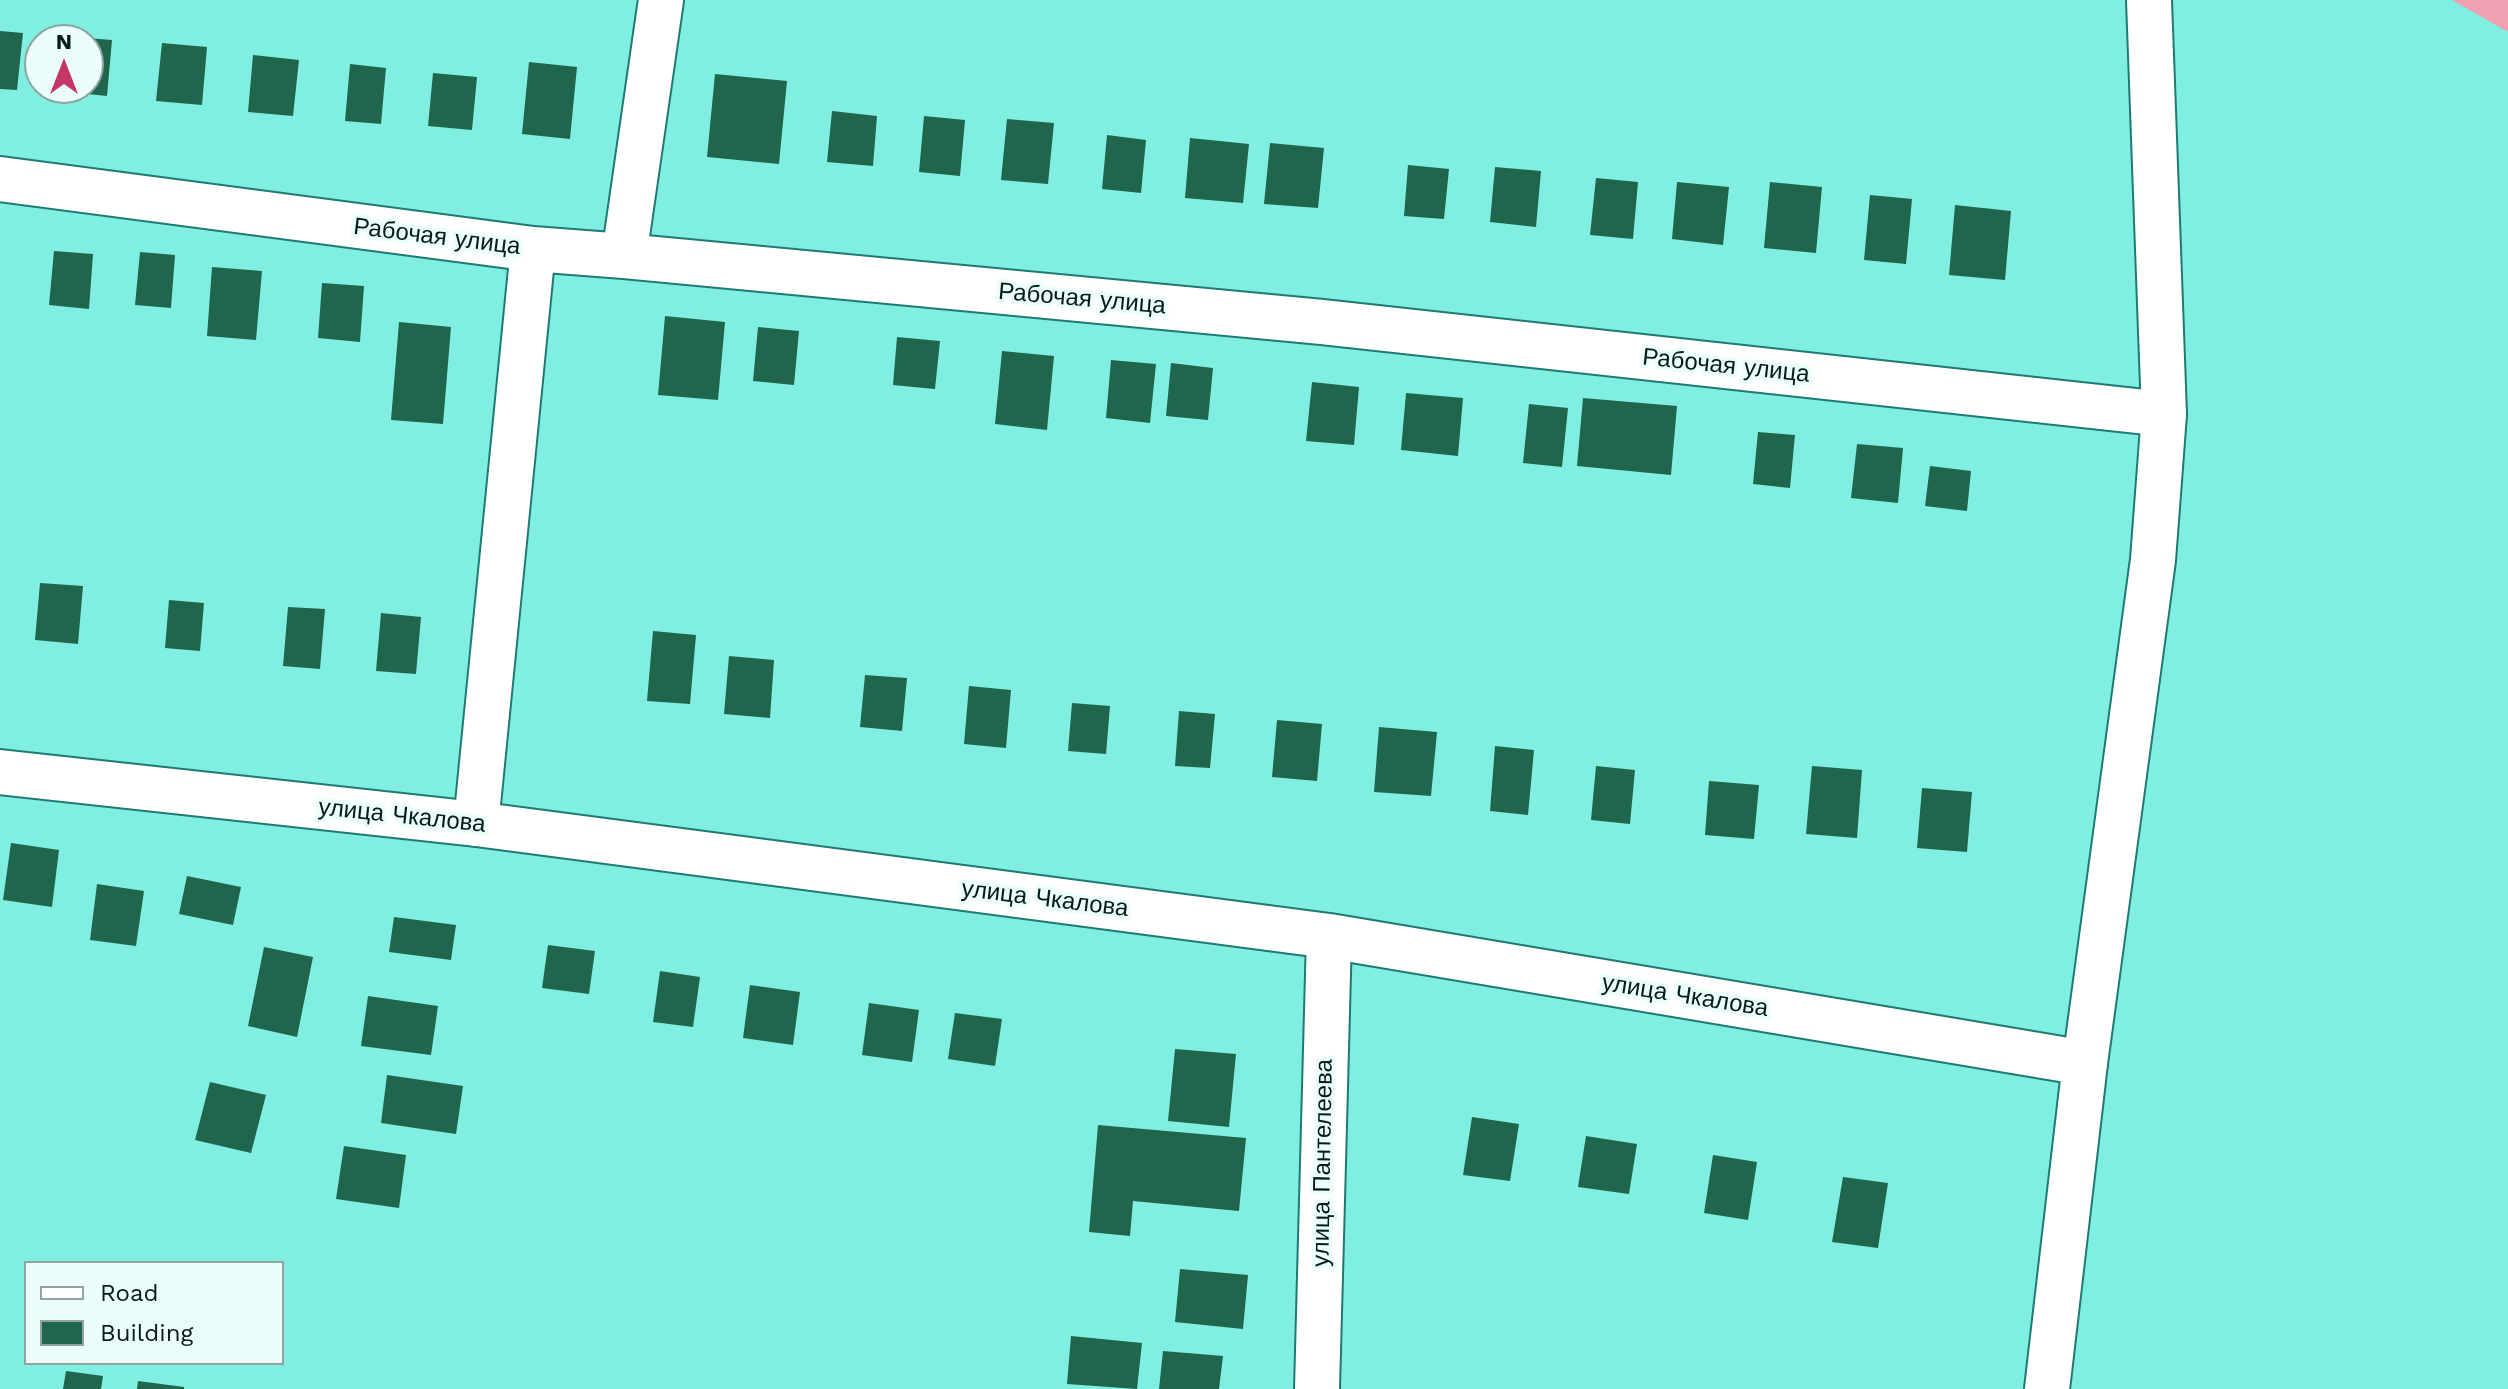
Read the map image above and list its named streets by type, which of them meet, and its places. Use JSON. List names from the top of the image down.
{
  "streets": {
    "street": ["Рабочая улица", "улица Чкалова", "улица Пантелеева"]
  },
  "crossings": [
    ["улица Чкалова", "улица Пантелеева"]
  ],
  "legend": ["Road", "Building"],
  "north": "top"
}
